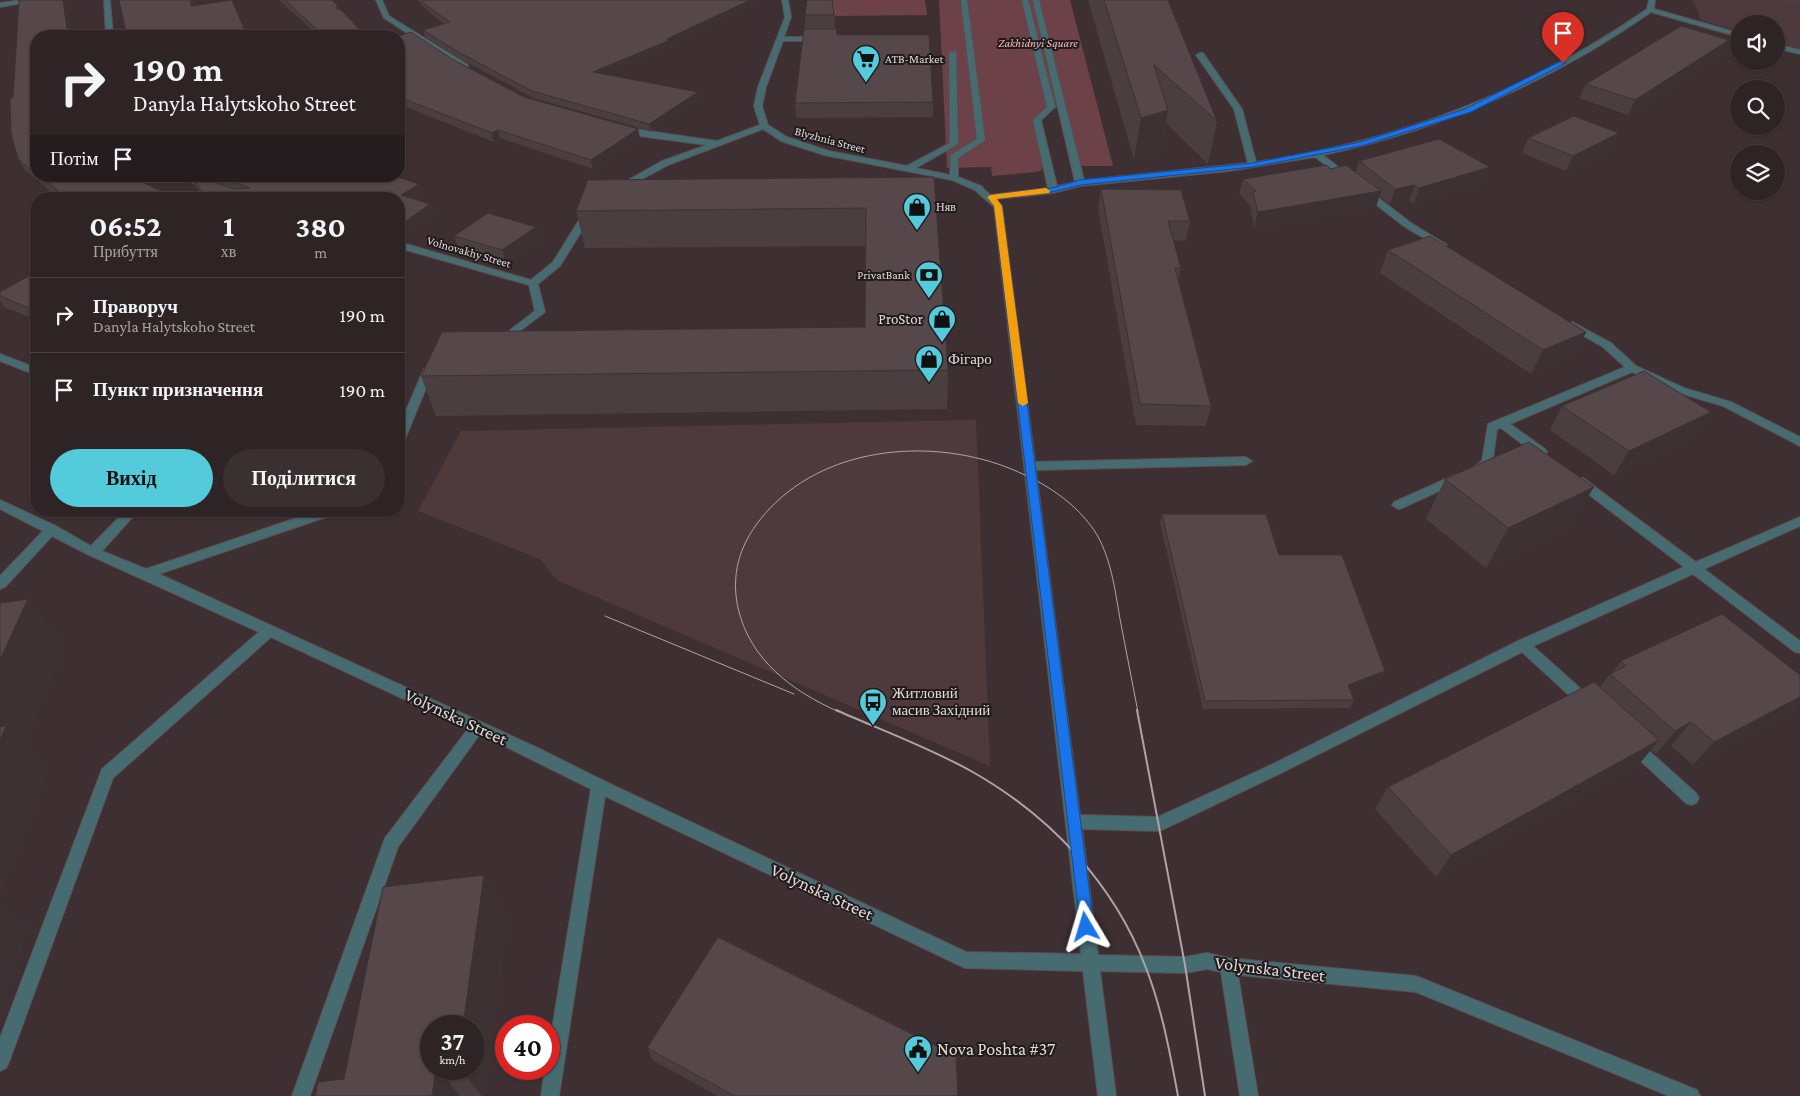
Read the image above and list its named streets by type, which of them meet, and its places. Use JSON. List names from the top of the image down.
{
  "streets": {
    "street": ["Blyzhnia Street", "Volnovakhy Street", "Volynska Street"]
  },
  "parks": ["Zakhidnyi Square"],
  "places": {
    "supermarket": ["ATB-Market"],
    "shop": ["Няв", "ProStor", "Фігаро"],
    "bank": ["PrivatBank"],
    "bus stop": ["Житловий масив Західний"],
    "public building": ["Nova Poshta #37"]
  },
  "page": {
    "turn": ["190 m", "Danyla Halytskoho Street"],
    "then": "Потім",
    "eta": [
      "06:52",
      "Прибуття",
      "1",
      "хв",
      "380",
      "m"
    ],
    "list": [
      {
        "name": "Праворуч",
        "note": "Danyla Halytskoho Street",
        "value": "190 m"
      },
      {
        "name": "Пункт призначення",
        "value": "190 m"
      }
    ],
    "buttons": ["Вихід", "Поділитися"],
    "speed": "37 km/h",
    "limit": "40"
  }
}
